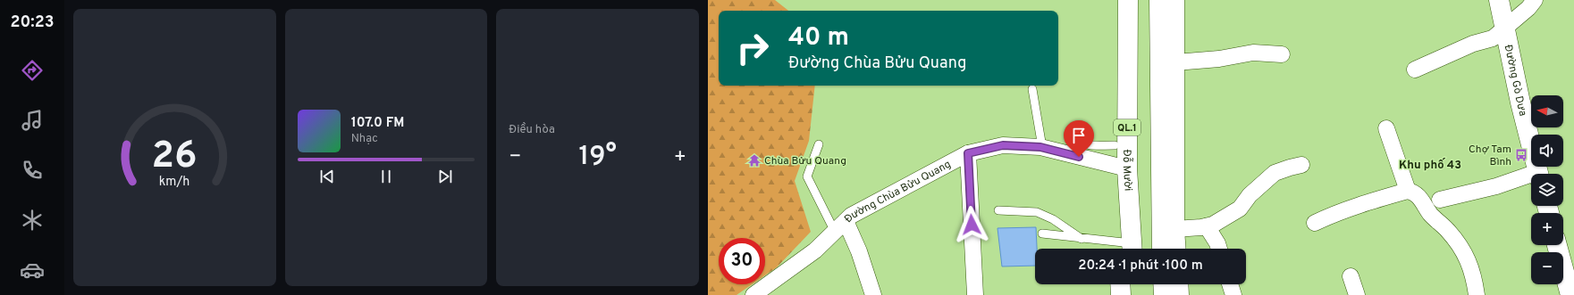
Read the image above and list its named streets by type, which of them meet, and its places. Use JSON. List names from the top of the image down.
{
  "streets": {
    "main road": ["Đường Gò Dưa", "QL.1", "Đỗ Mười"],
    "street": ["Đường Chùa Bửu Quang"]
  },
  "crossings": [
    ["Đỗ Mười", "Đường Chùa Bửu Quang"]
  ],
  "districts": ["Khu phố 43"],
  "places": {
    "bus stop": ["Chợ Tam Bình"],
    "temple": ["Chùa Bửu Quang"]
  },
  "north": "left",
  "page": {
    "tabs": "20:23",
    "tile": "Điều hòa",
    "turn": ["40 m", "Đường Chùa Bửu Quang"],
    "map_buttons": ["+", "−"],
    "song": ["107.0 FM", "Nhạc"],
    "heat": ["−", "19°", "+"],
    "limit": "30",
    "trip": "20:24 · 1 phút · 100 m",
    "gauge": ["26", "km/h"]
  }
}
